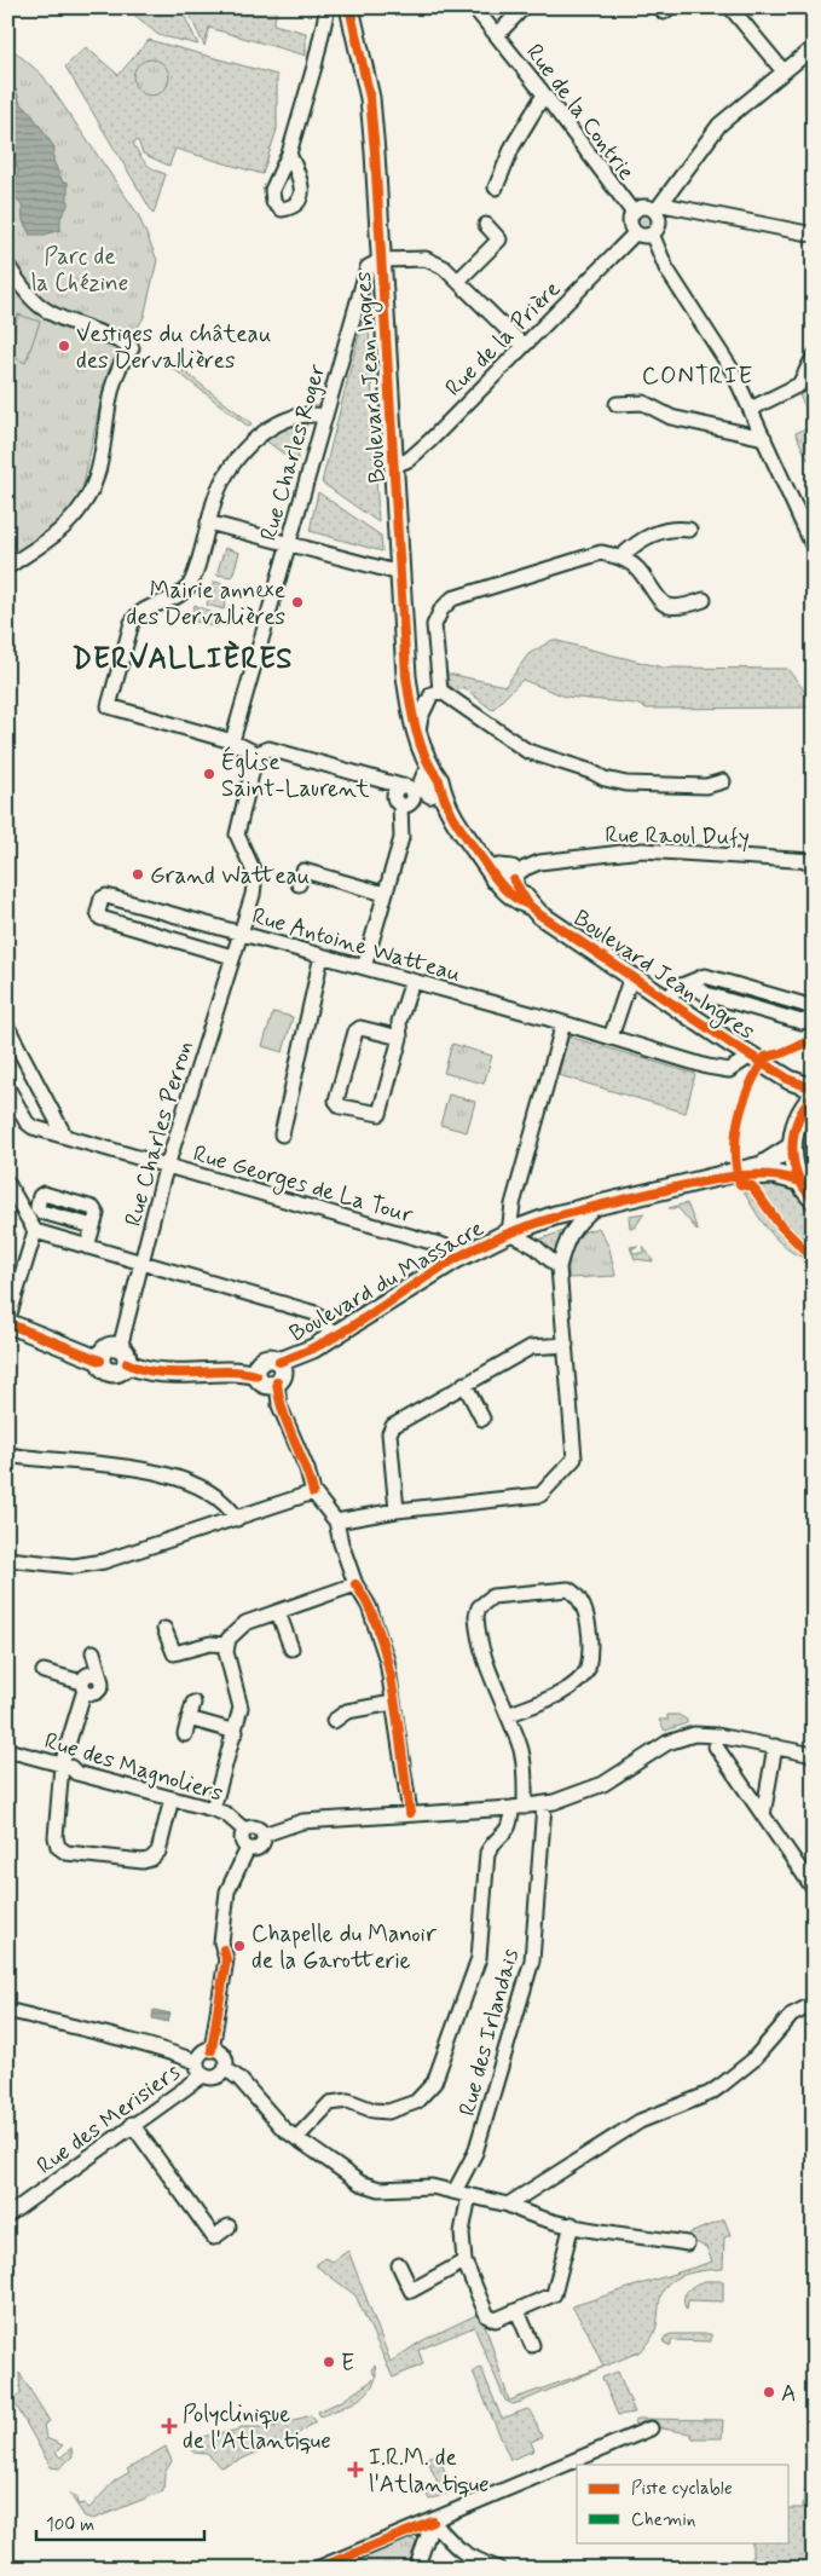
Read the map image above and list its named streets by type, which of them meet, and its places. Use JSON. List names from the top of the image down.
{
  "streets": {
    "main road": ["Boulevard Jean Ingres", "Boulevard du Massacre"],
    "street": [
      "Rue de la Contrie",
      "Rue de la Prière",
      "Rue Charles Roger",
      "Rue Raoul Dufy",
      "Rue Antoine Watteau",
      "Rue Charles Perron",
      "Rue Georges de La Tour",
      "Rue des Magnoliers",
      "Rue des Irlandais",
      "Rue des Merisiers"
    ]
  },
  "crossings": [
    ["Rue de la Contrie", "Rue de la Prière"],
    ["Rue de la Prière", "Boulevard Jean Ingres"],
    ["Boulevard Jean Ingres", "Rue Charles Roger"],
    ["Boulevard Jean Ingres", "Rue Raoul Dufy"],
    ["Boulevard Jean Ingres", "Rue Antoine Watteau"],
    ["Rue Antoine Watteau", "Rue Charles Perron"],
    ["Rue Charles Perron", "Rue Georges de La Tour"],
    ["Rue Georges de La Tour", "Boulevard du Massacre"]
  ],
  "districts": ["CONTRIE", "DERVALLIÈRES"],
  "parks": ["Parc de la Chézine"],
  "places": {
    "other": [
      "Vestiges du château des Dervallières",
      "Mairie annexe des Dervallières",
      "Église Saint-Laurent",
      "Grand Watteau",
      "Chapelle du Manoir de la Garotterie",
      "E",
      "A"
    ],
    "health": ["Polyclinique de l'Atlantique", "I.R.M. de l'Atlantique"]
  },
  "legend": ["Piste cyclable", "Chemin"],
  "scale_bar": "100 m"
}
